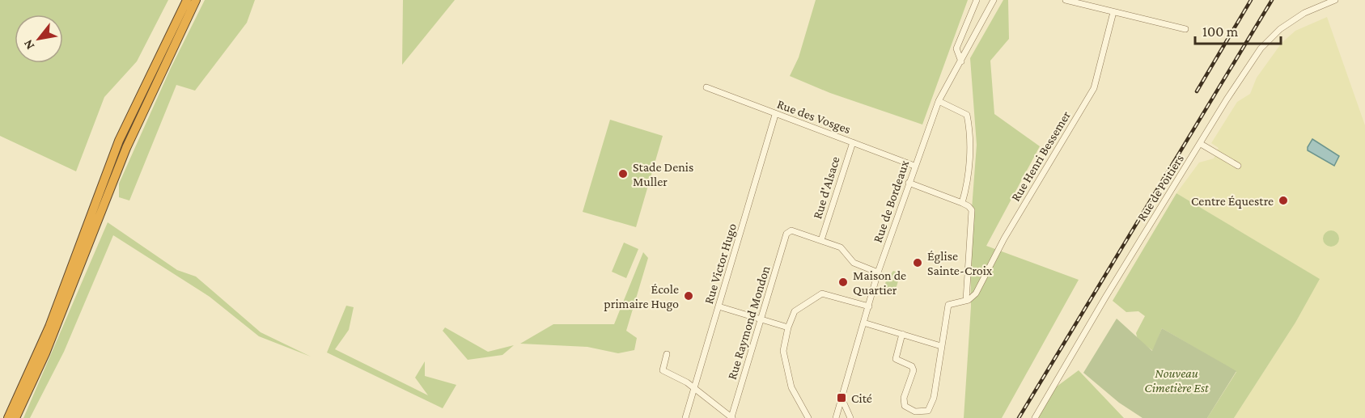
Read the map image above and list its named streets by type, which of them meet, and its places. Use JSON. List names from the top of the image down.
{
  "streets": {
    "street": [
      "Rue des Vosges",
      "Rue Henri Bessemer",
      "Rue d'Alsace",
      "Rue de Poitiers",
      "Rue de Bordeaux",
      "Rue Victor Hugo",
      "Rue Raymond Mondon"
    ]
  },
  "crossings": [
    ["Rue des Vosges", "Rue d'Alsace"],
    ["Rue des Vosges", "Rue de Bordeaux"],
    ["Rue des Vosges", "Rue Victor Hugo"],
    ["Rue d'Alsace", "Rue Raymond Mondon"]
  ],
  "parks": ["Nouveau Cimetière Est"],
  "places": {
    "other": [
      "Stade Denis Muller",
      "Centre Équestre",
      "Église Sainte-Croix",
      "Maison de Quartier",
      "École primaire Hugo"
    ],
    "transit": ["Cité"]
  },
  "scale_bar": "100 m",
  "north": "bottom left"
}
